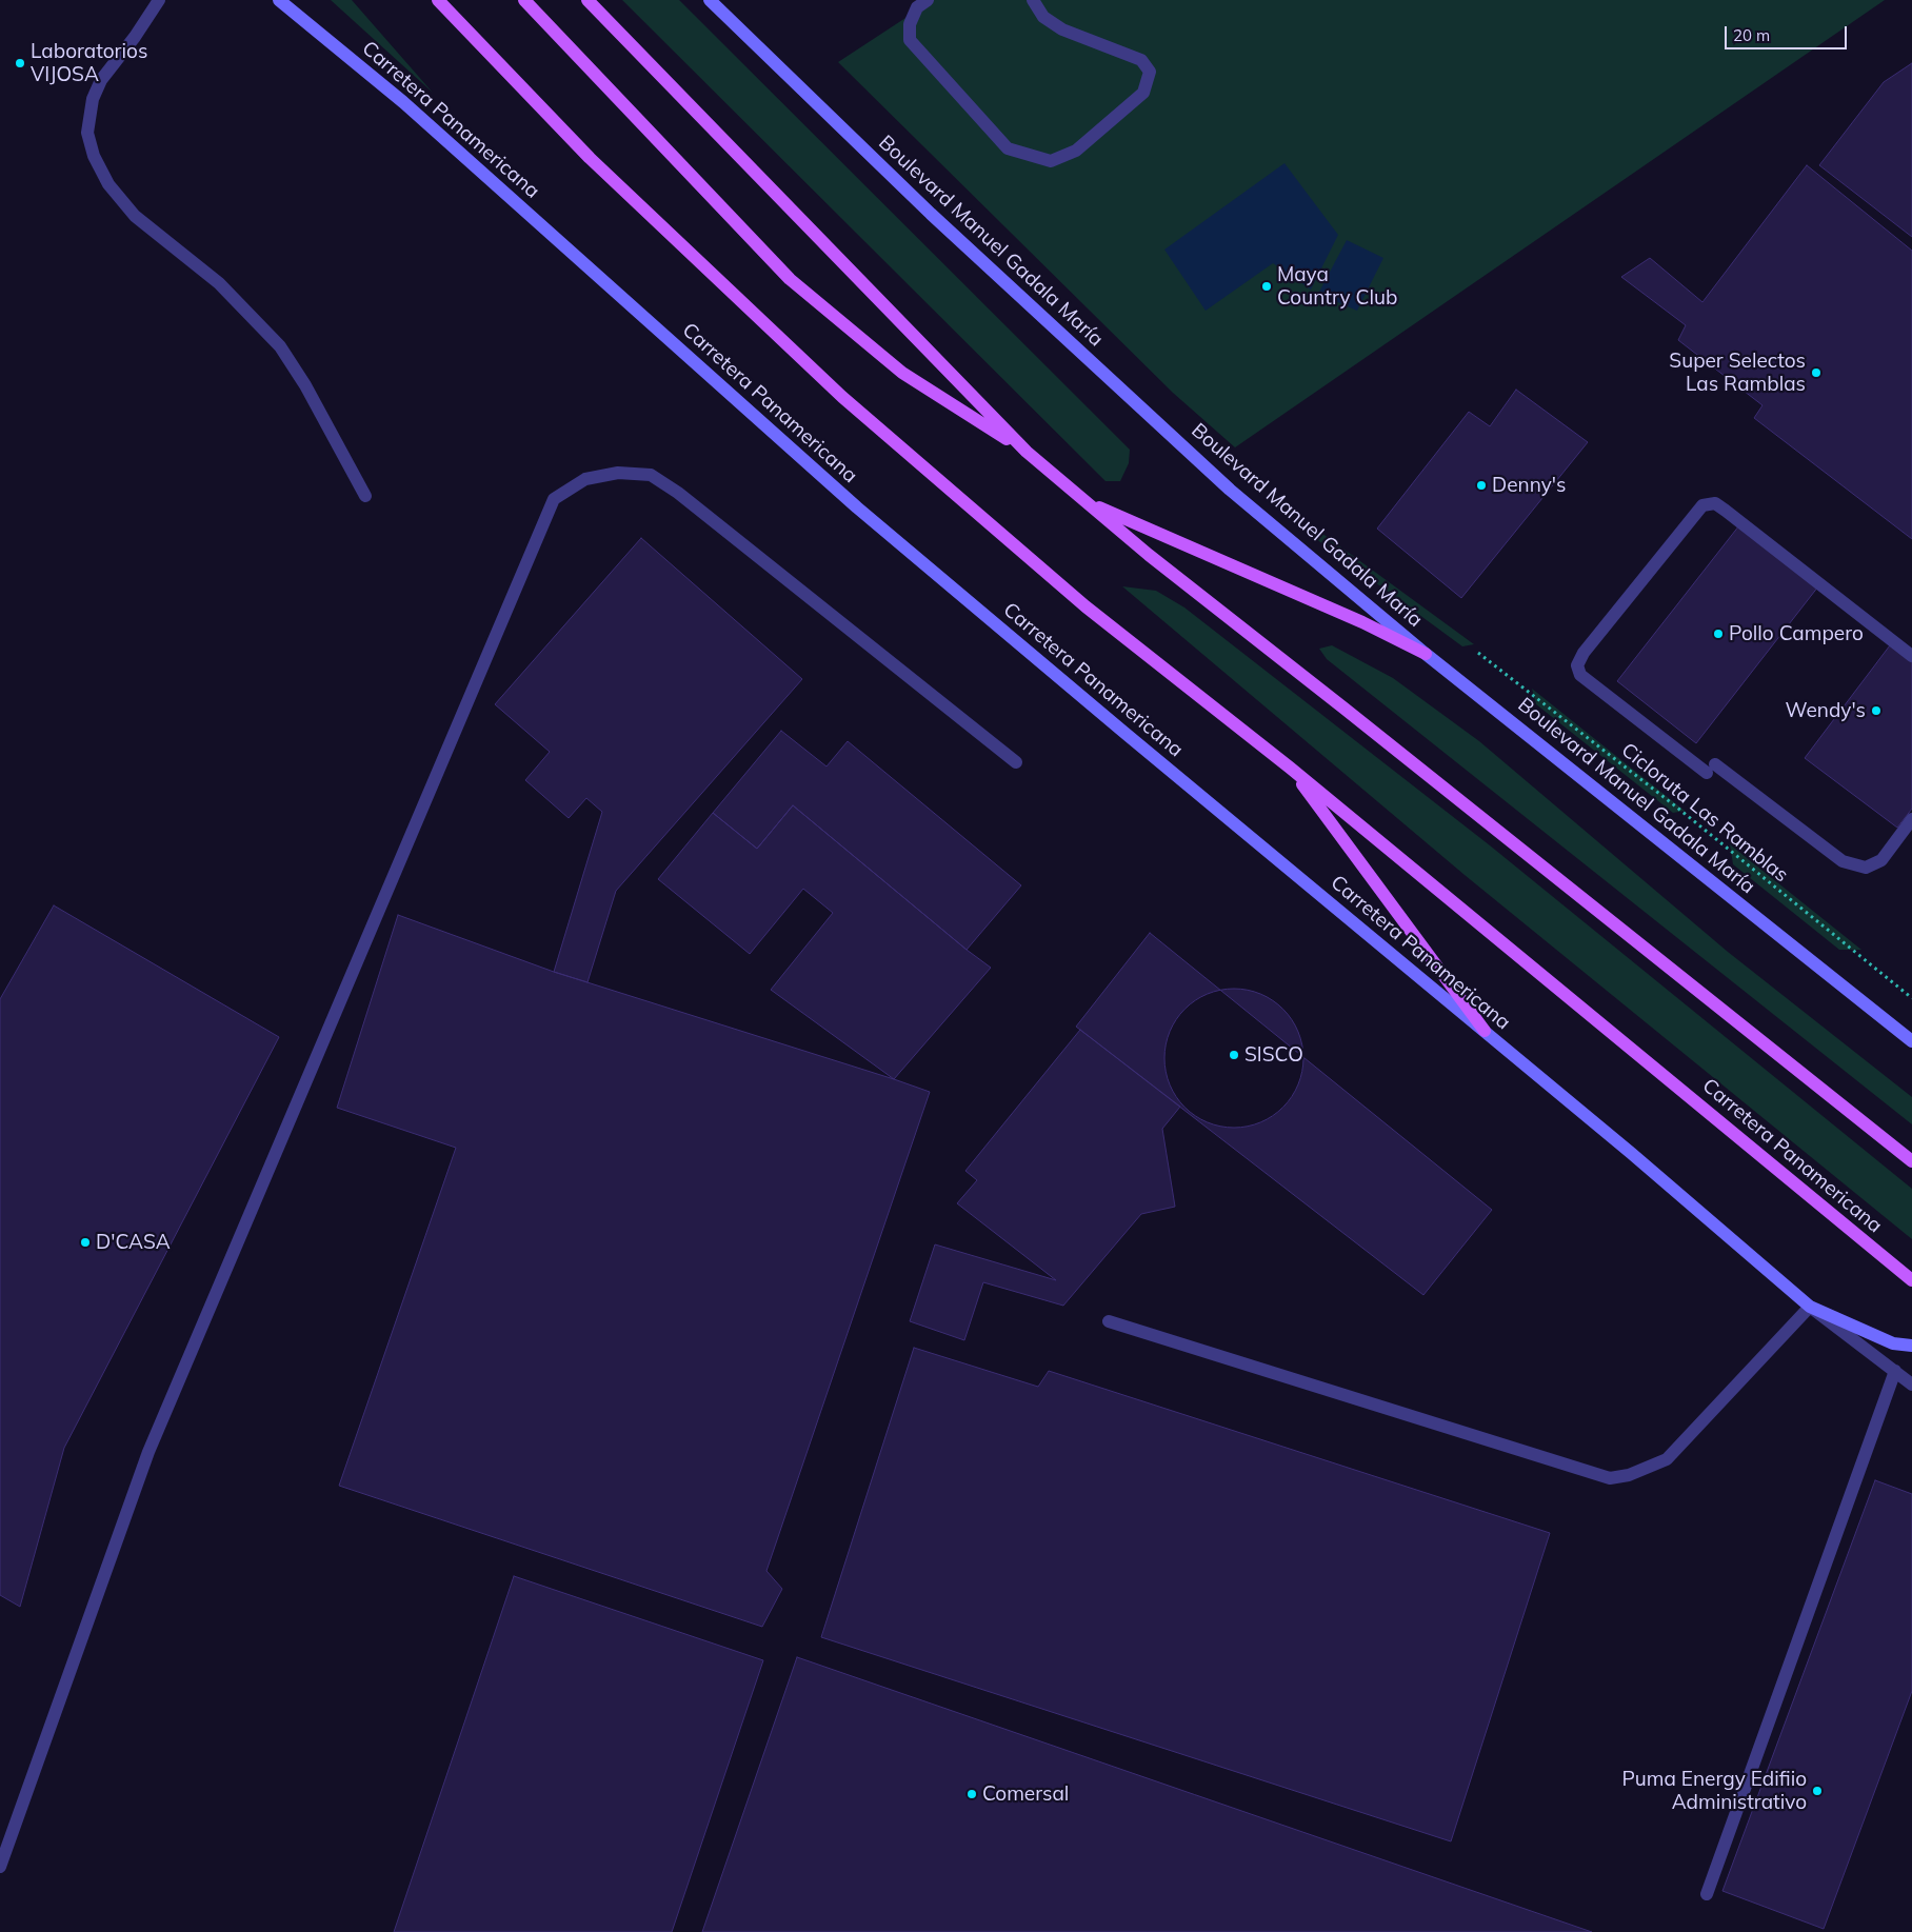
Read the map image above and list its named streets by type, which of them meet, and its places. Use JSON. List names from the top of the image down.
{
  "streets": {
    "main road": ["Carretera Panamericana"],
    "street": ["Boulevard Manuel Gadala María"],
    "path": ["Cicloruta Las Ramblas"]
  },
  "places": [
    "Laboratorios VIJOSA",
    "Maya Country Club",
    "Super Selectos Las Ramblas",
    "Denny's",
    "Pollo Campero",
    "Wendy's",
    "SISCO",
    "D'CASA",
    "Puma Energy Edifiio Administrativo",
    "Comersal"
  ],
  "scale_bar": "20 m"
}
